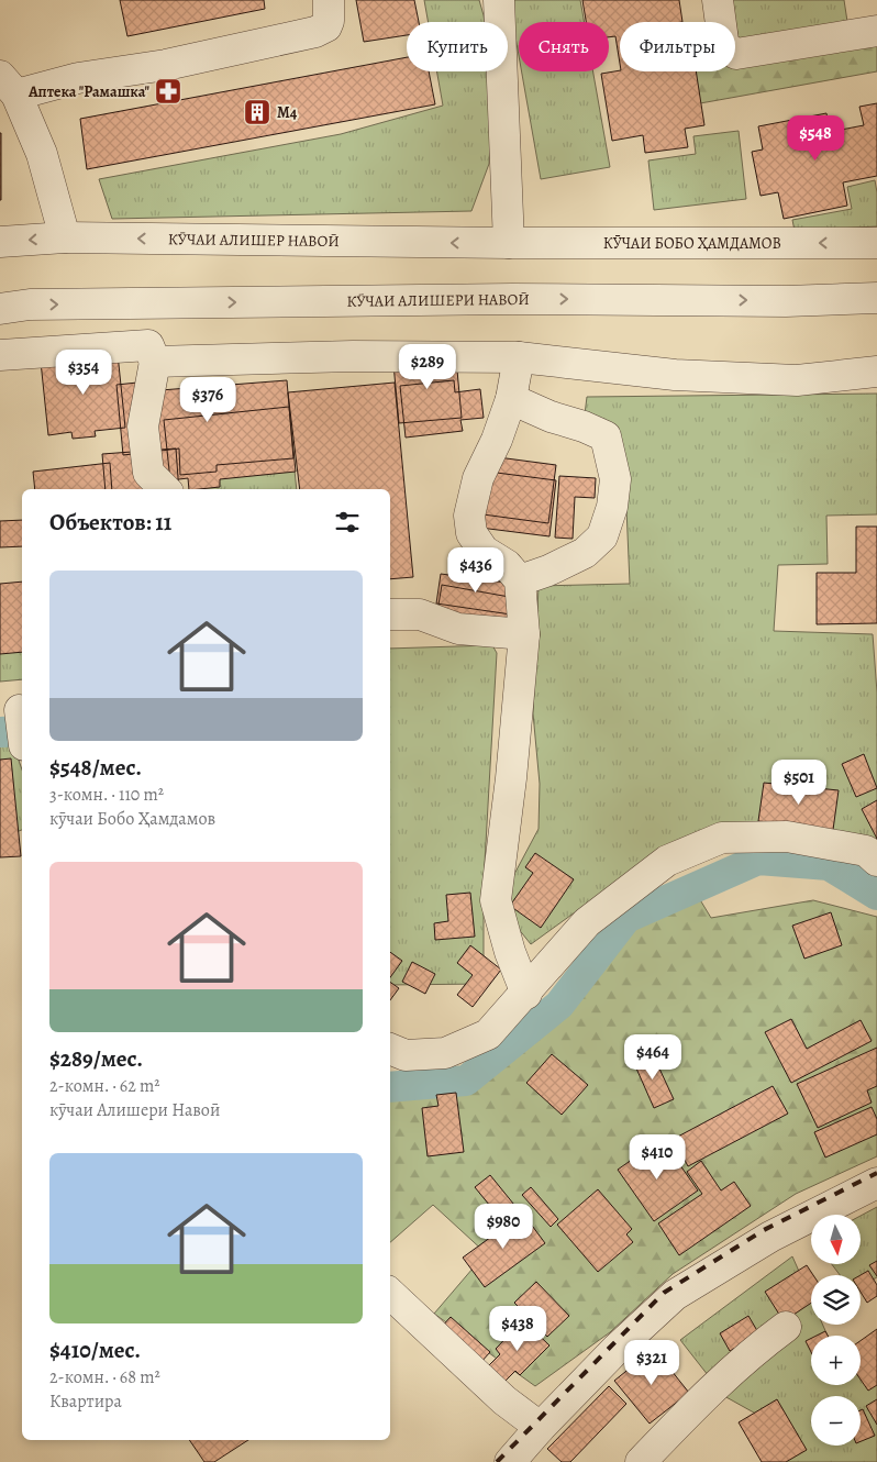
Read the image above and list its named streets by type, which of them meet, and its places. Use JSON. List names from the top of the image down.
{
  "streets": {
    "street": ["КӮЧАИ АЛИШЕР НАВОӢ", "КӮЧАИ БОБО ҲАМДАМОВ", "КӮЧАИ АЛИШЕРИ НАВОӢ"]
  },
  "crossings": [
    ["КӮЧАИ АЛИШЕР НАВОӢ", "КӮЧАИ БОБО ҲАМДАМОВ"]
  ],
  "places": {
    "pharmacy": ["Аптека \"Рамашка\""],
    "building": ["М4"]
  },
  "north": "bottom",
  "page": {
    "chip": ["Купить", "Снять", "Фильтры"],
    "price": [
      "$548",
      "$289",
      "$354",
      "$376",
      "$436",
      "$501",
      "$464",
      "$410",
      "$980",
      "$438",
      "$321"
    ],
    "heading": "Объектов: 11",
    "list": [
      {
        "name": "$548/мес.",
        "note": "3-комн. · 110 m² · кӯчаи Бобо Ҳамдамов"
      },
      {
        "name": "$289/мес.",
        "note": "2-комн. · 62 m² · кӯчаи Алишери Навоӣ"
      },
      {
        "name": "$410/мес.",
        "note": "2-комн. · 68 m² · Квартира"
      }
    ],
    "map_buttons": ["+", "−"]
  }
}
